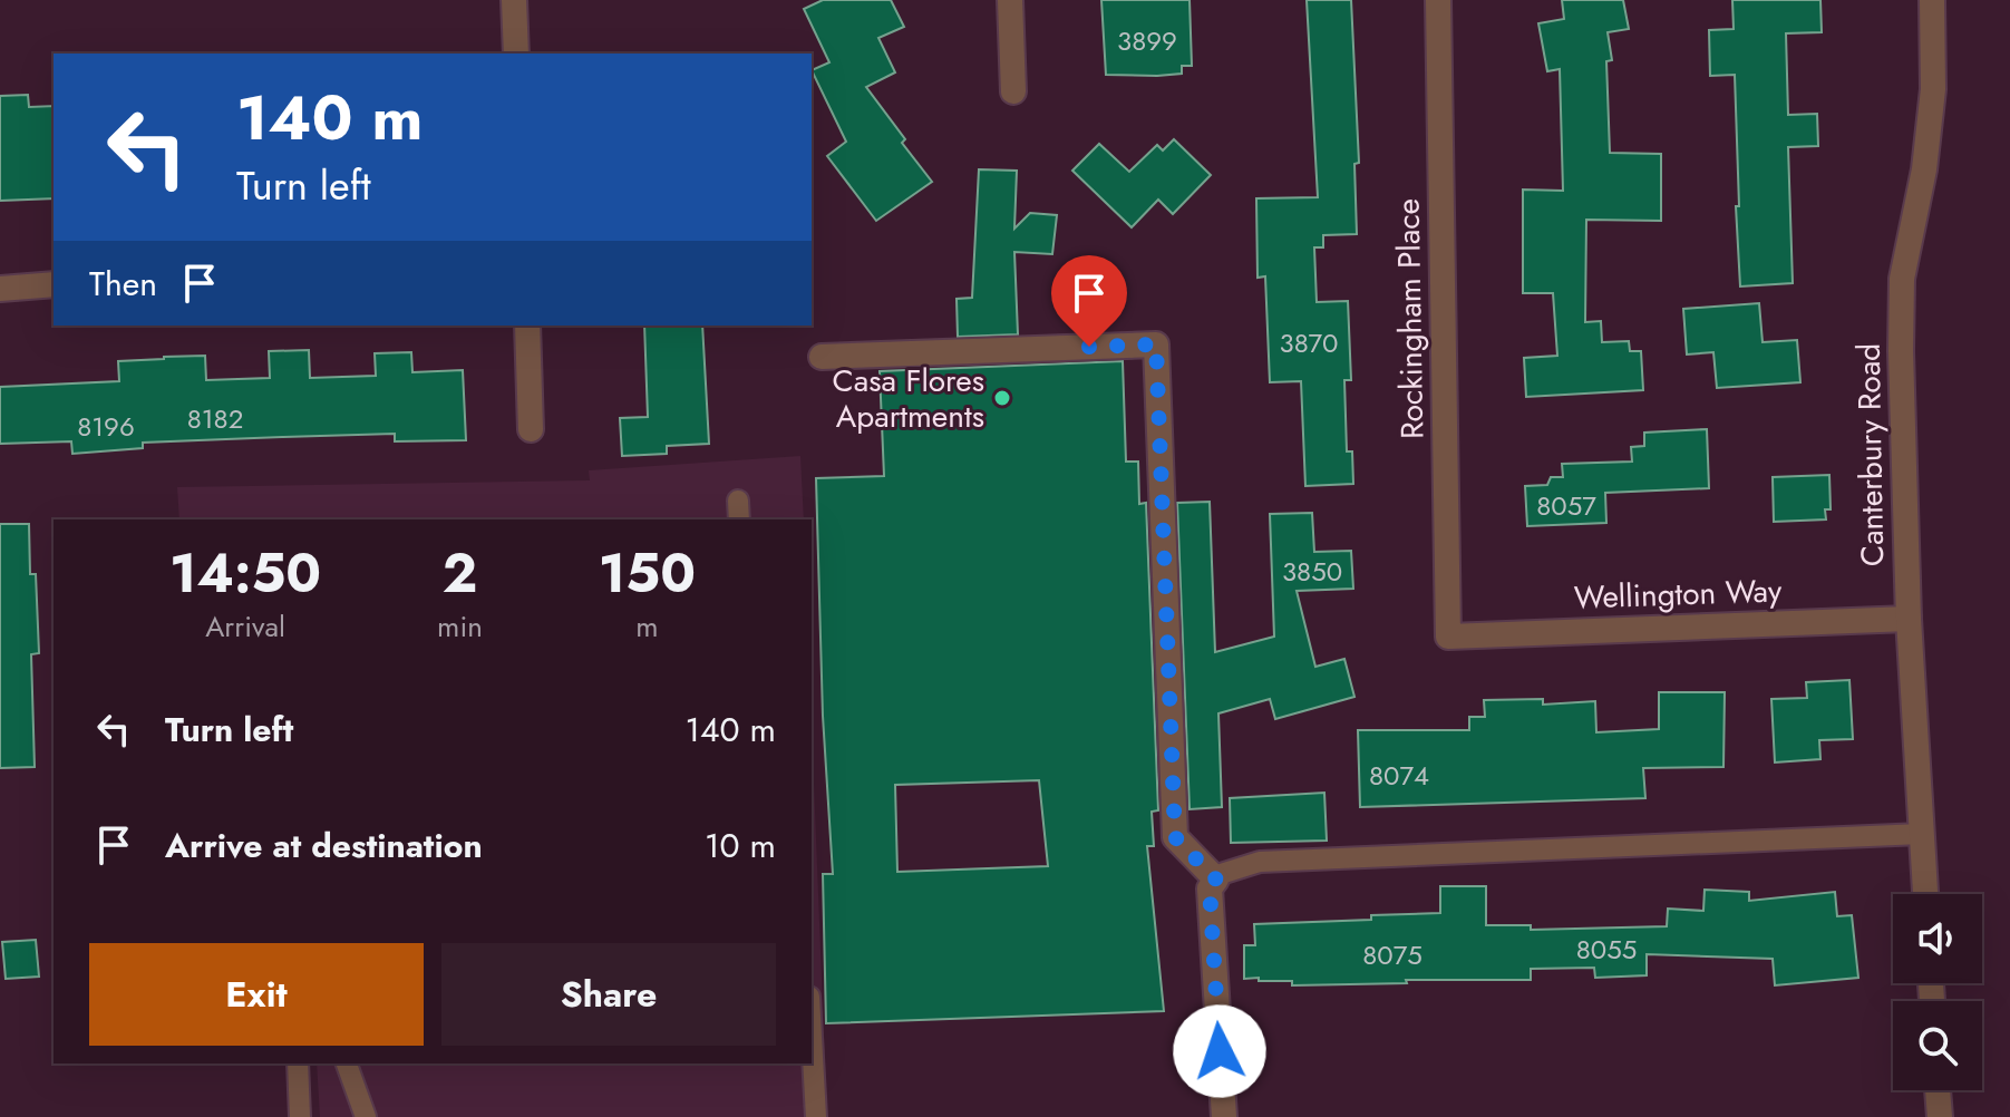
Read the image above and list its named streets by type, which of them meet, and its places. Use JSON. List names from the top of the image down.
{
  "streets": {
    "street": ["Rockingham Place", "Canterbury Road", "Wellington Way"]
  },
  "crossings": [
    ["Rockingham Place", "Wellington Way"],
    ["Canterbury Road", "Wellington Way"]
  ],
  "places": ["Casa Flores Apartments"],
  "house_numbers": [
    "3899",
    "3870",
    "8182",
    "8196",
    "8057",
    "3850",
    "8074",
    "8055",
    "8075"
  ],
  "page": {
    "turn": ["140 m", "Turn left"],
    "then": "Then",
    "eta": [
      "14:50",
      "Arrival",
      "2",
      "min",
      "150",
      "m"
    ],
    "list": [
      {
        "name": "Turn left",
        "value": "140 m"
      },
      {
        "name": "Arrive at destination",
        "value": "10 m"
      }
    ],
    "buttons": ["Exit", "Share"]
  }
}
